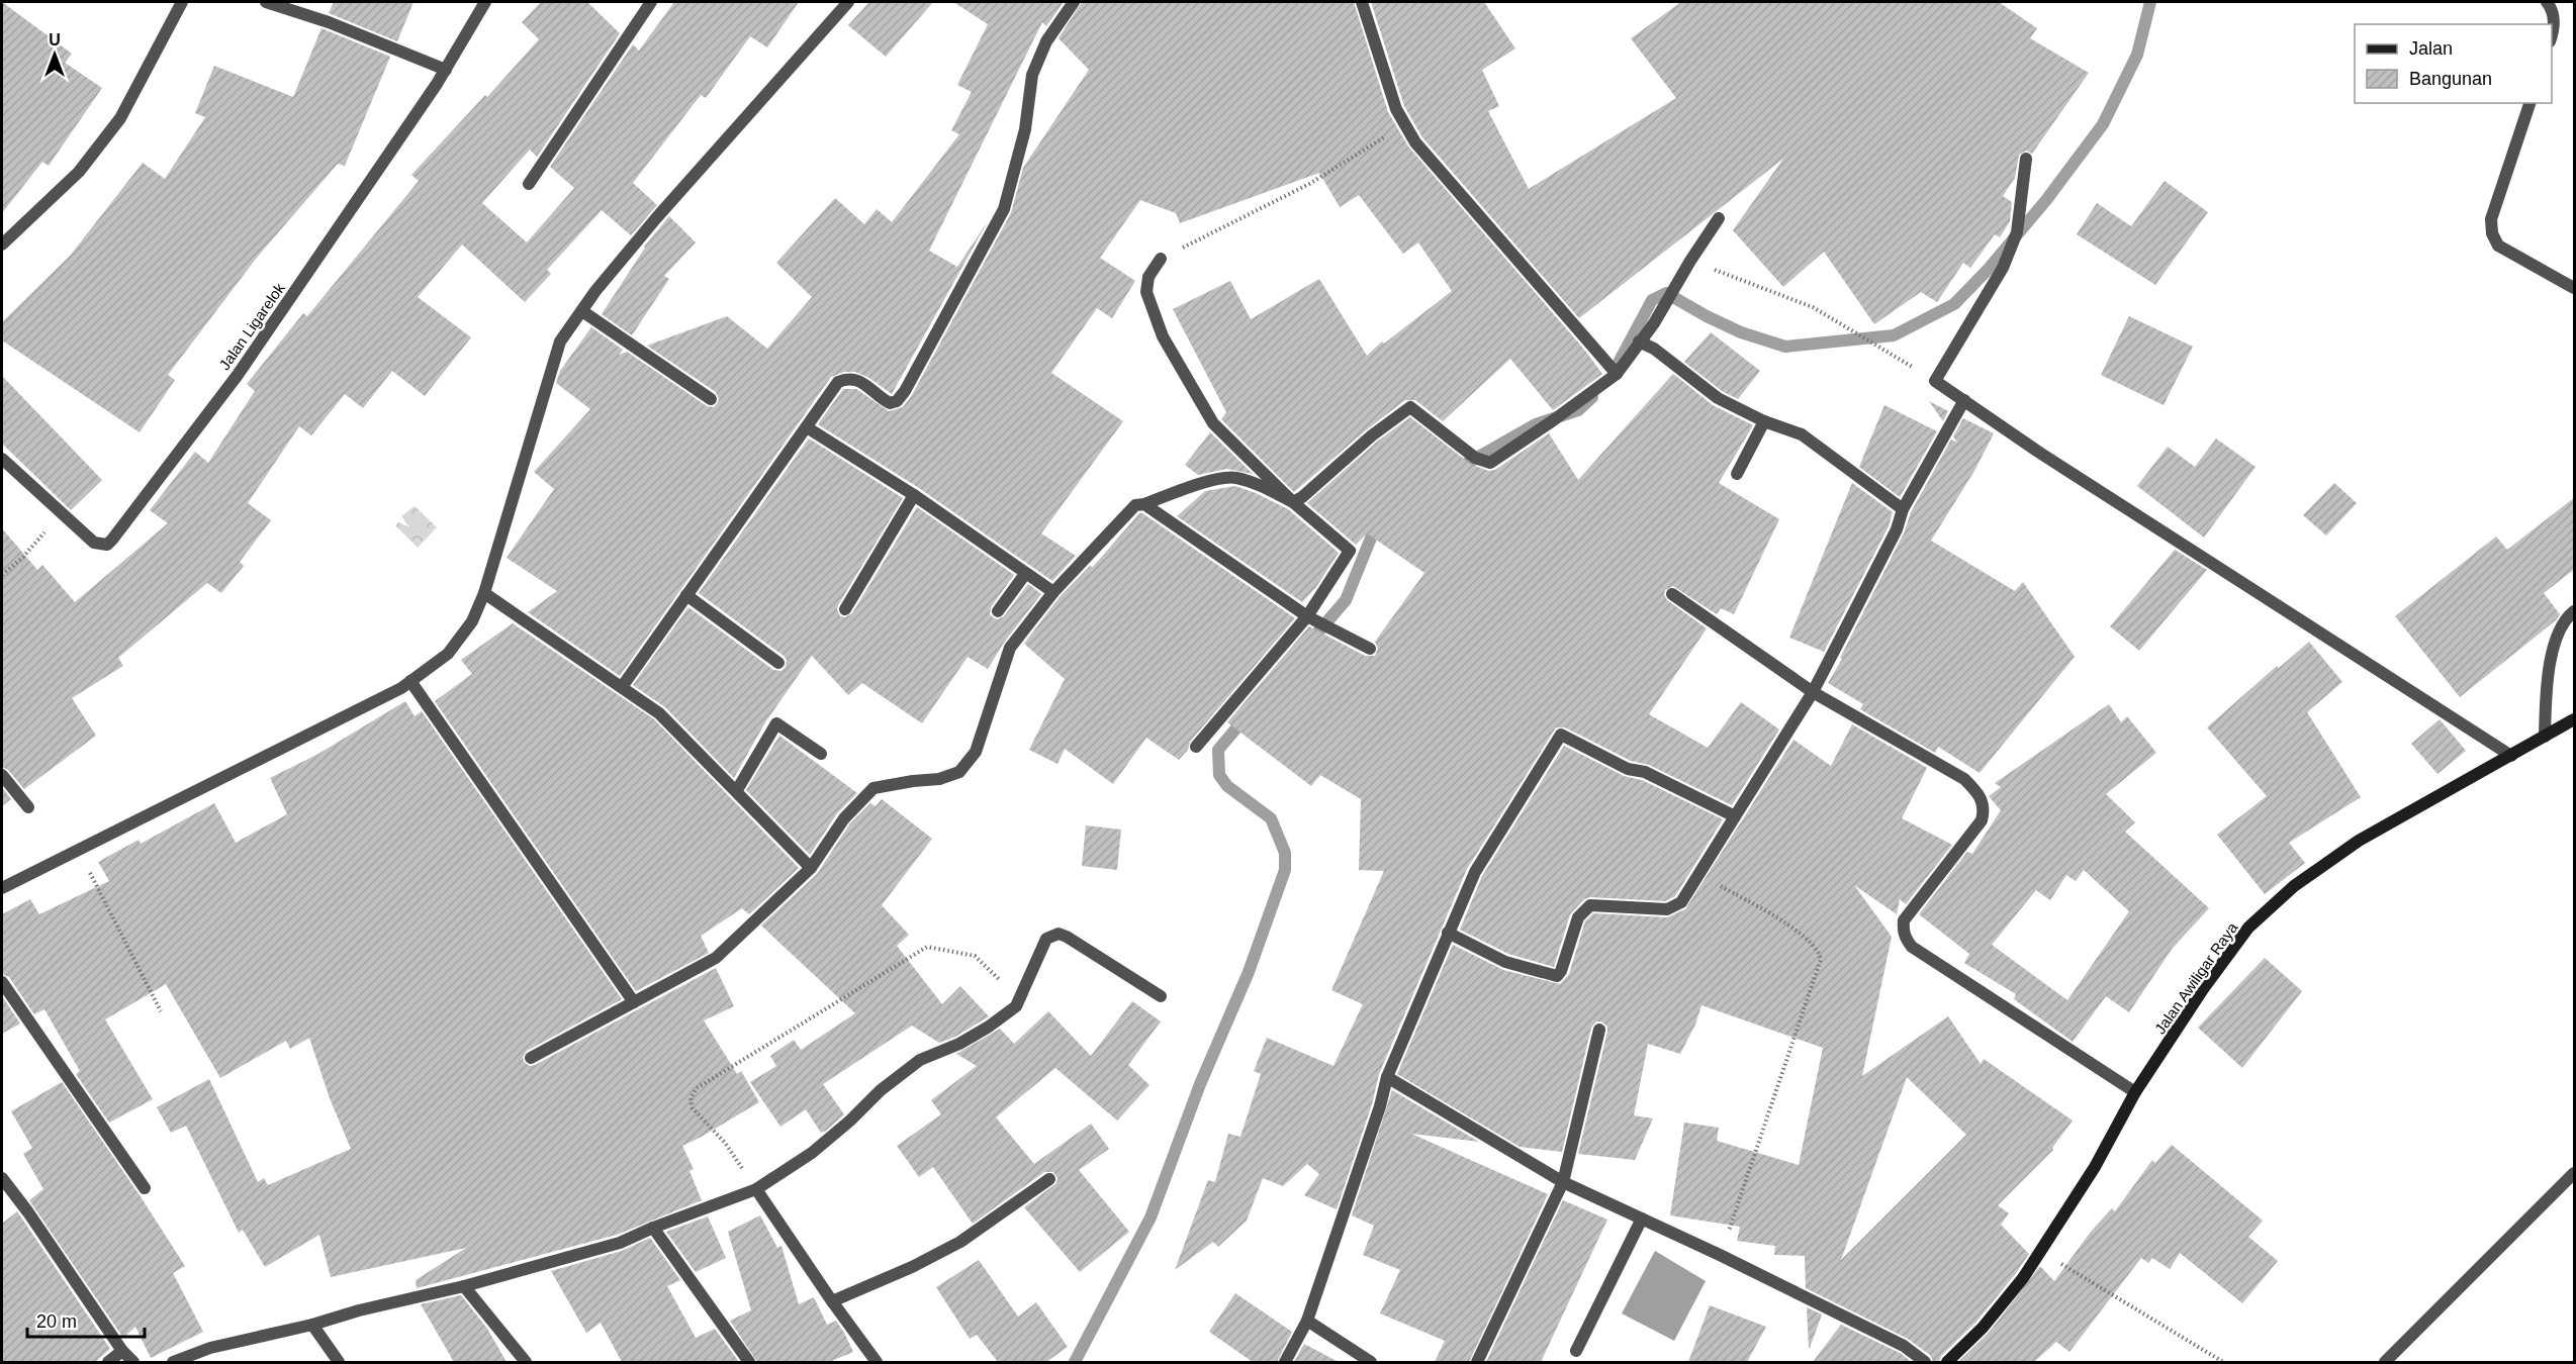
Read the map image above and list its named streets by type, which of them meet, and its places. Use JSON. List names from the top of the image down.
{
  "streets": {
    "street": ["Jalan Ligarelok", "Jalan Awiligar Raya"]
  },
  "legend": ["Jalan", "Bangunan"],
  "scale_bar": "20 m",
  "north": "top"
}
